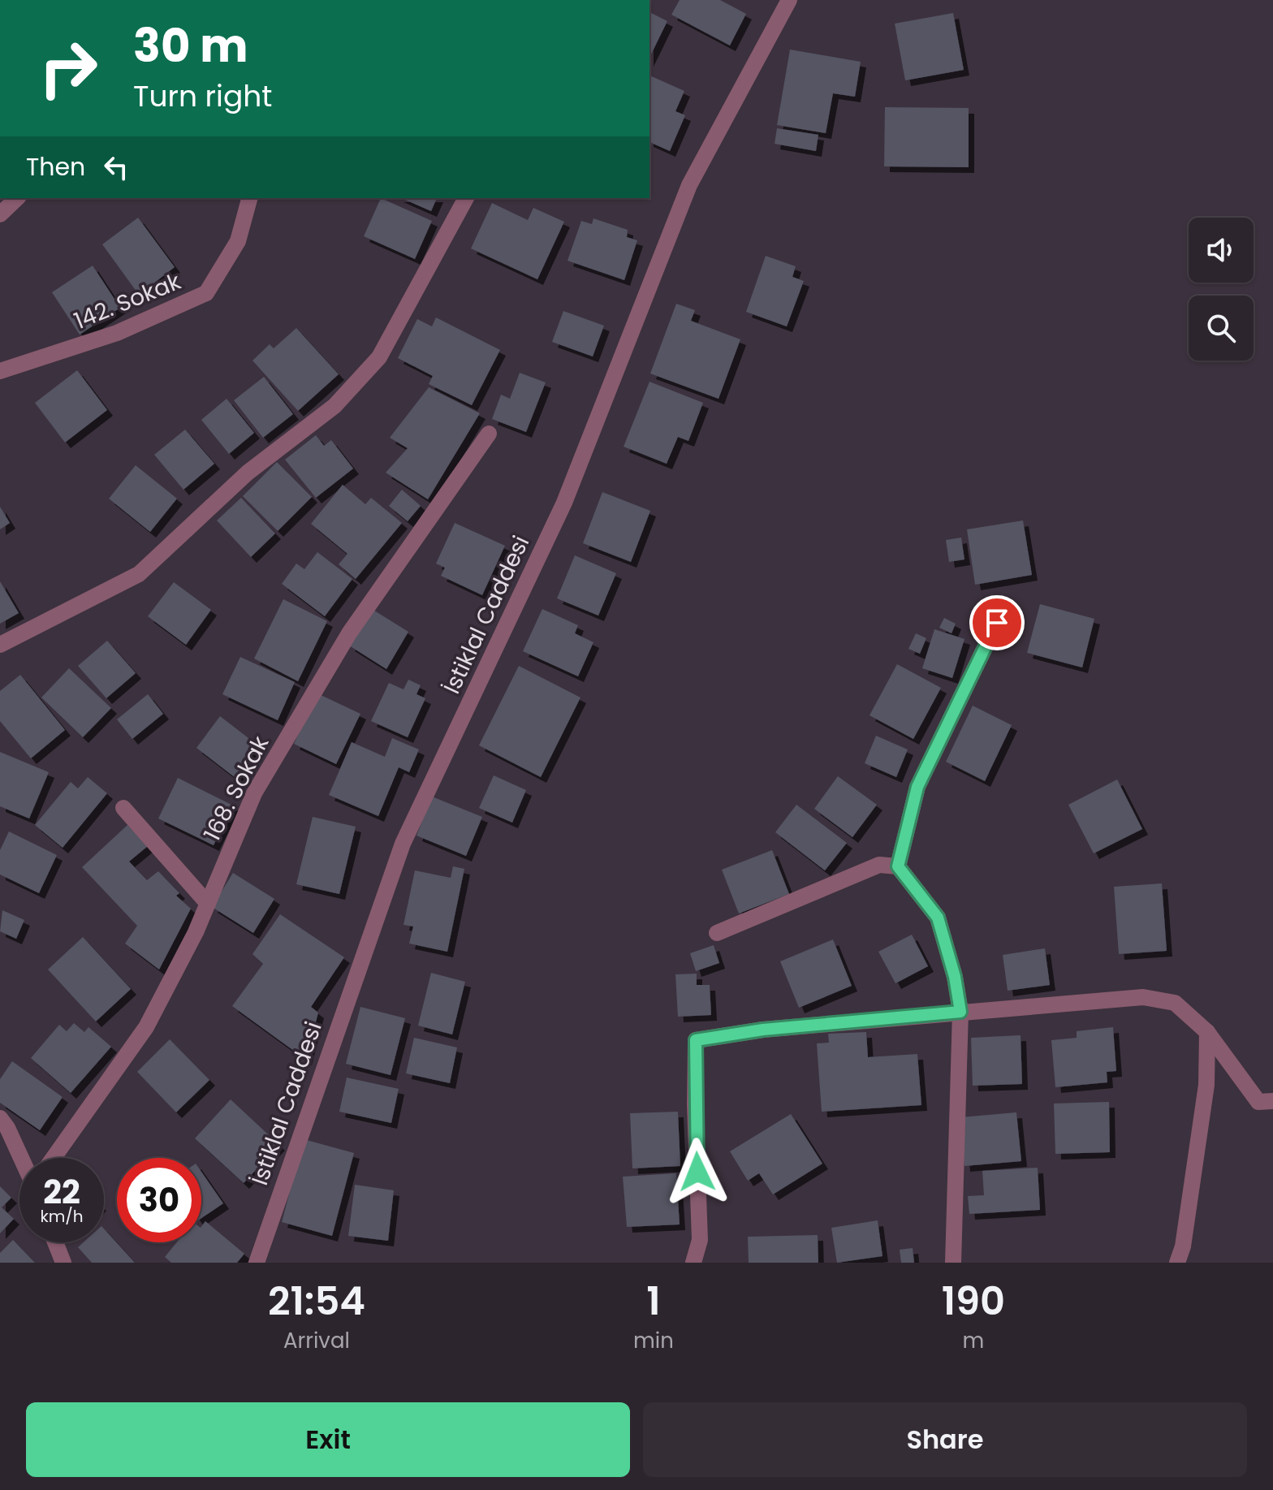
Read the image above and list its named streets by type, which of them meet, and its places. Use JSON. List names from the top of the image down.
{
  "streets": {
    "street": ["142. Sokak", "İstiklal Caddesi", "168. Sokak"]
  },
  "page": {
    "turn": ["30 m", "Turn right"],
    "then": "Then",
    "speed": "22 km/h",
    "limit": "30",
    "eta": [
      "21:54",
      "Arrival",
      "1",
      "min",
      "190",
      "m"
    ],
    "buttons": ["Exit", "Share"]
  }
}
